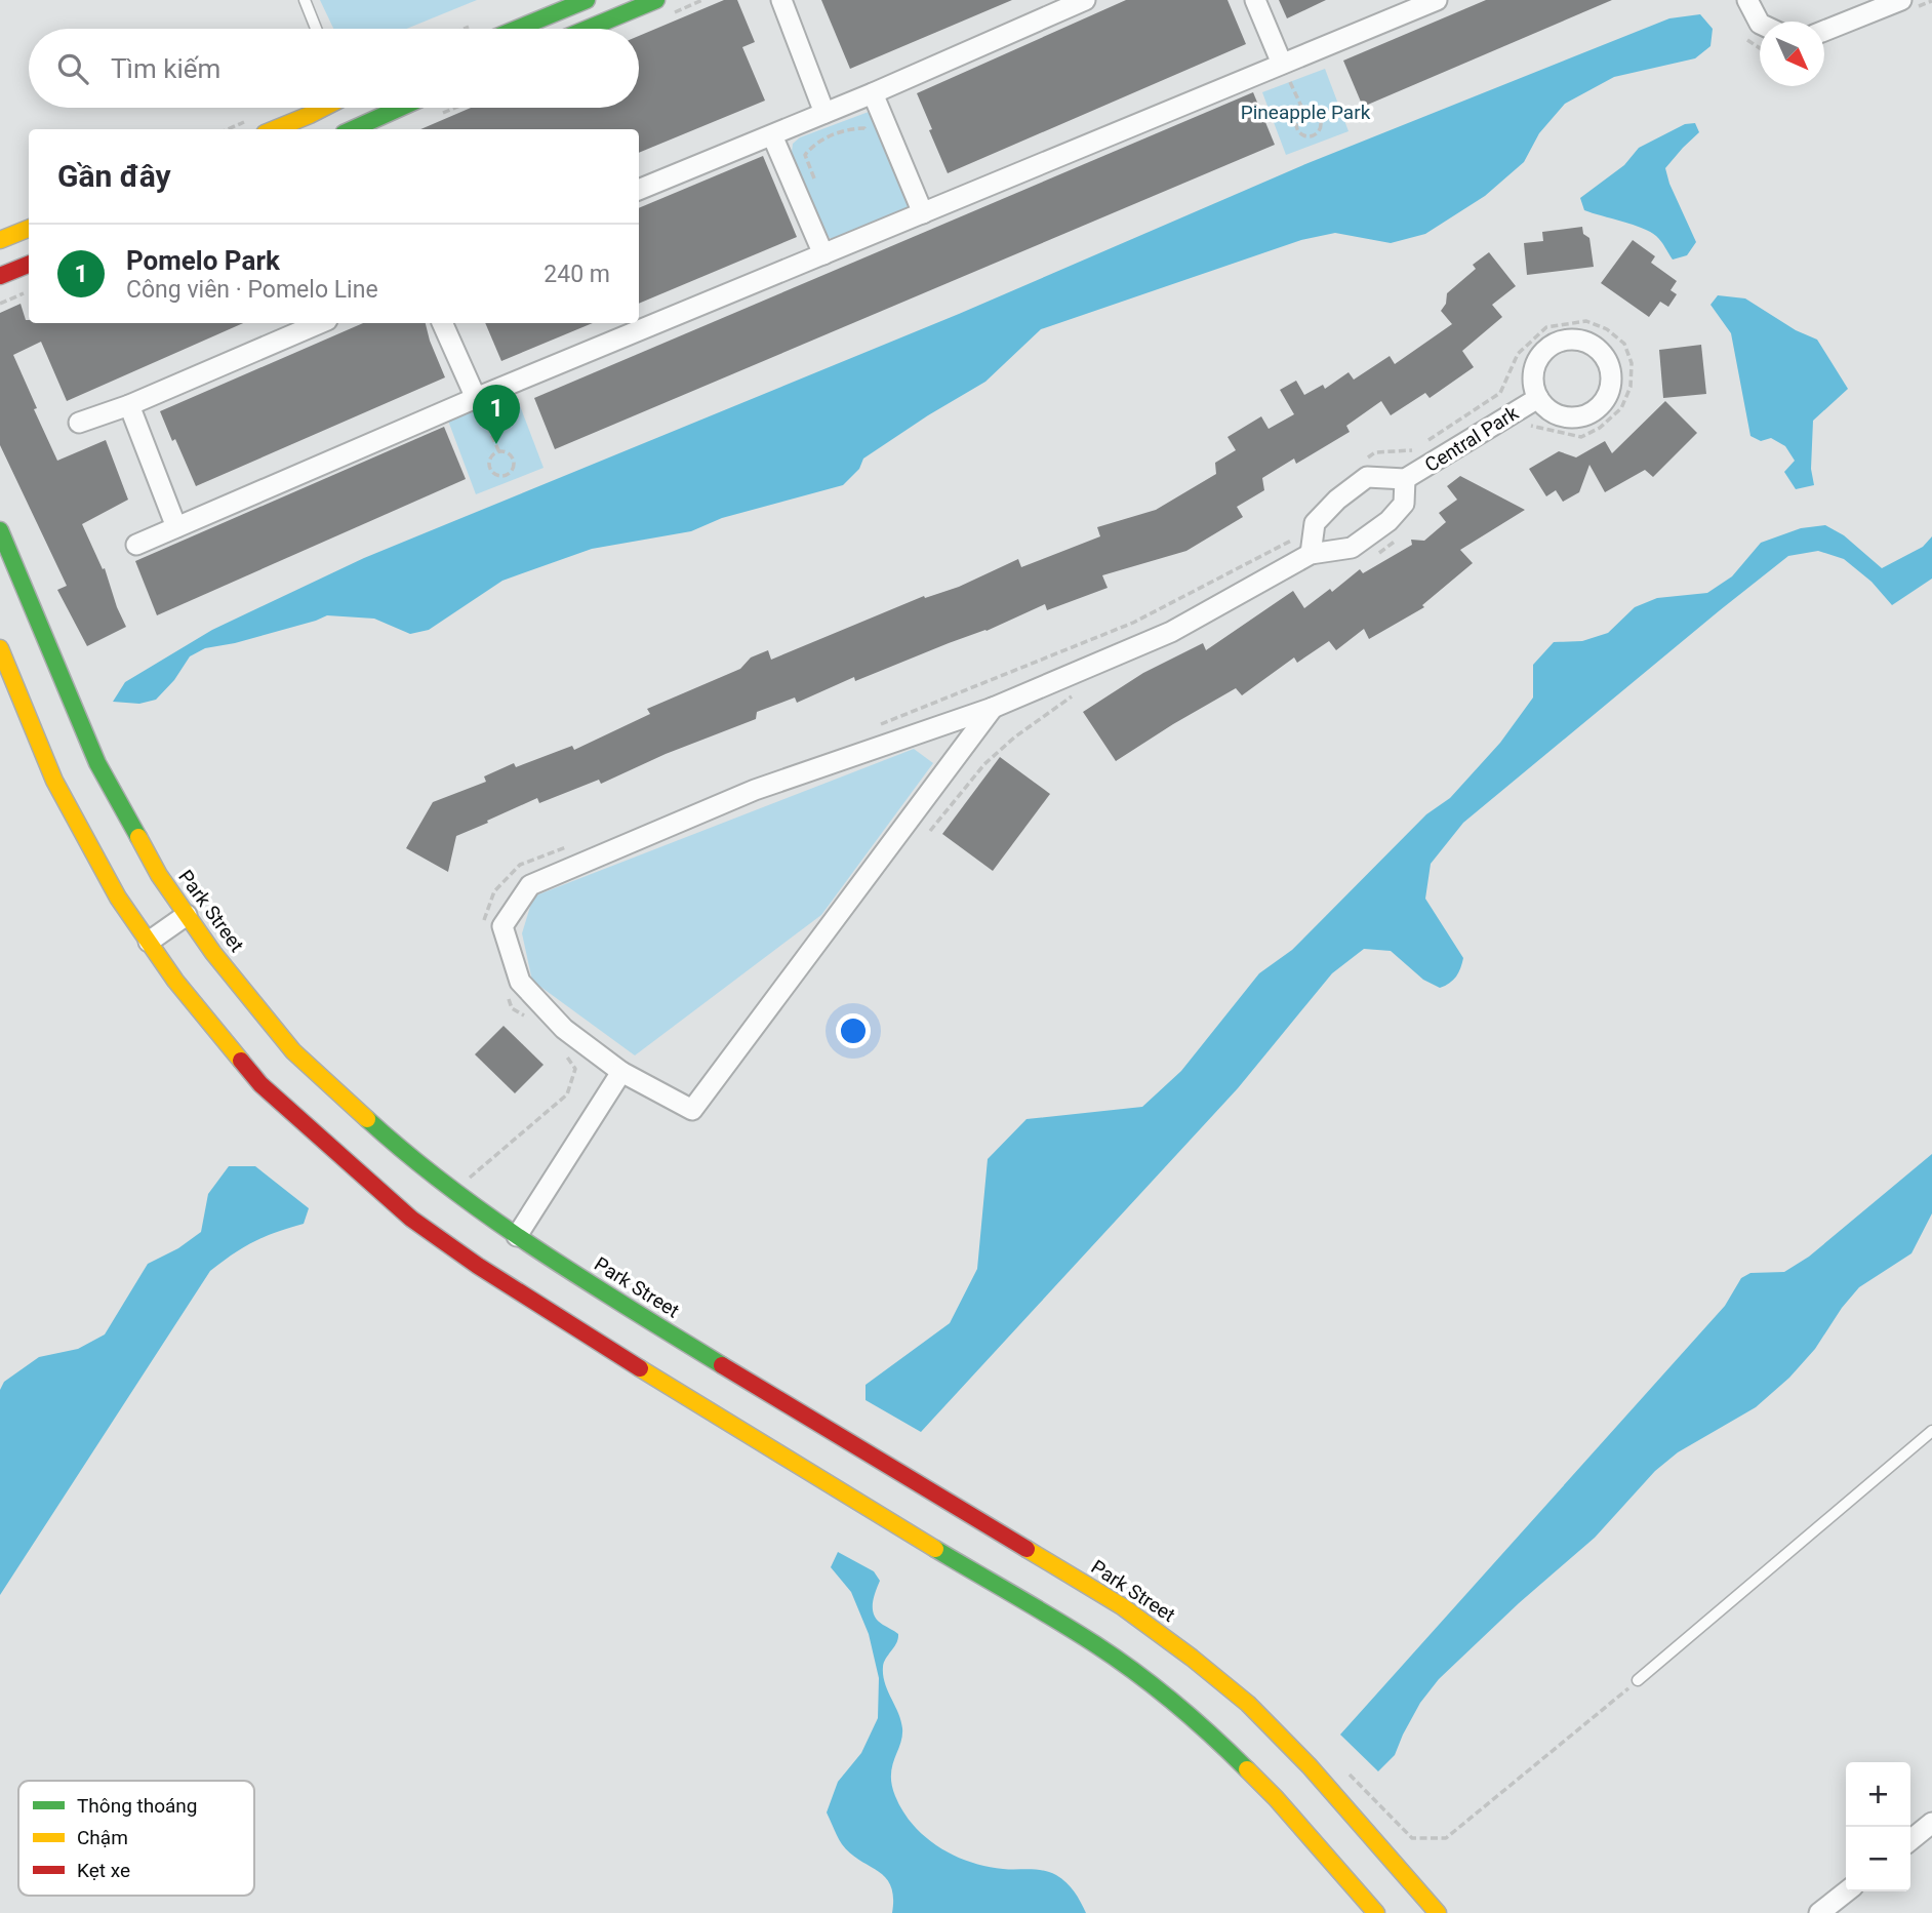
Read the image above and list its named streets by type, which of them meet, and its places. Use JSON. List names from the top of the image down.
{
  "streets": {
    "street": ["Central Park", "Park Street"]
  },
  "parks": ["Pineapple Park"],
  "legend": ["Thông thoáng", "Chậm", "Kẹt xe"],
  "north": "bottom right",
  "page": {
    "search": "Tìm kiếm",
    "heading": "Gần đây",
    "list": [
      {
        "mark": "1",
        "name": "Pomelo Park",
        "note": "Công viên · Pomelo Line",
        "value": "240 m"
      }
    ],
    "pins": "1",
    "map_buttons": ["+", "−"]
  }
}
